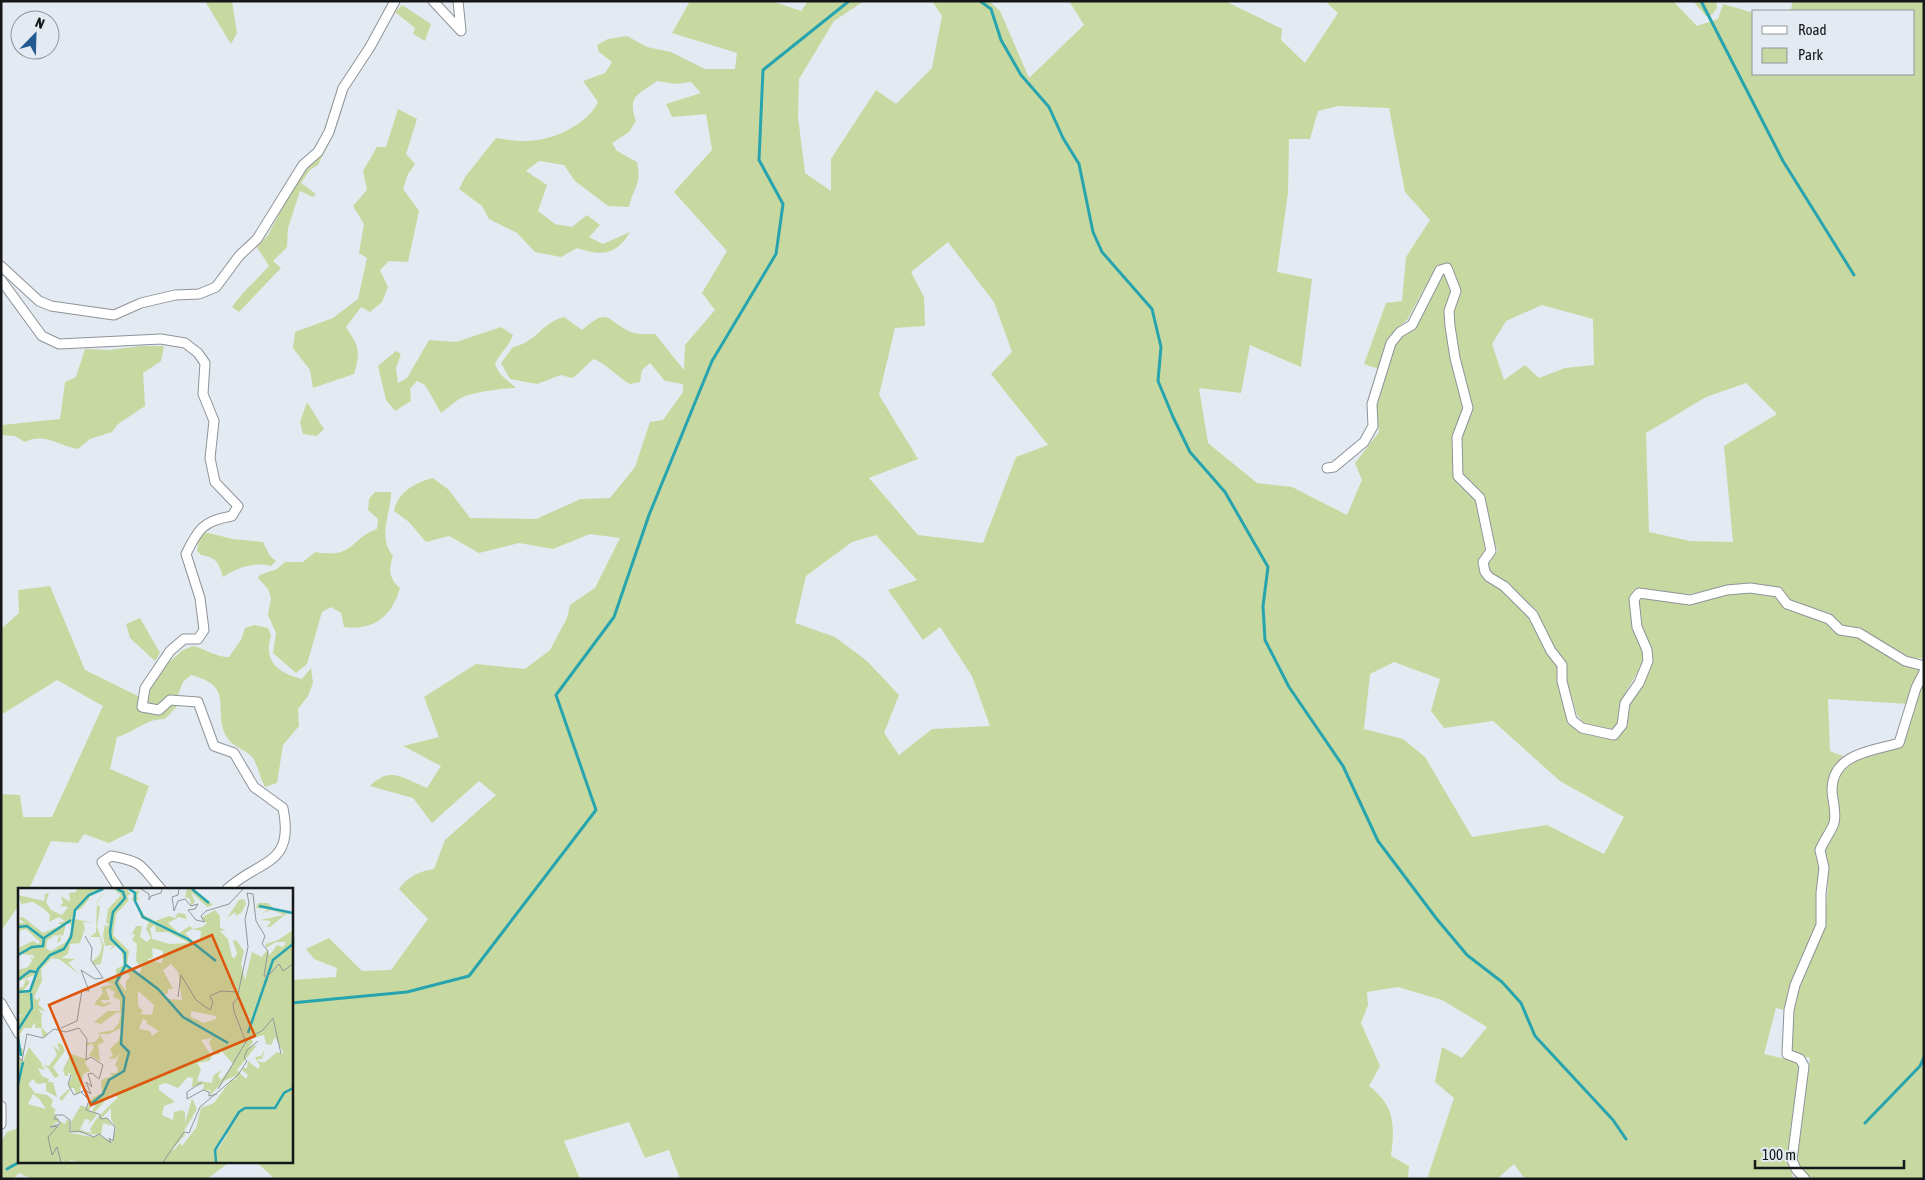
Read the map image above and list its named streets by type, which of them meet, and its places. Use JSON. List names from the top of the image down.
{
  "legend": ["Road", "Park"],
  "scale_bar": "100 m",
  "north": "top right"
}
